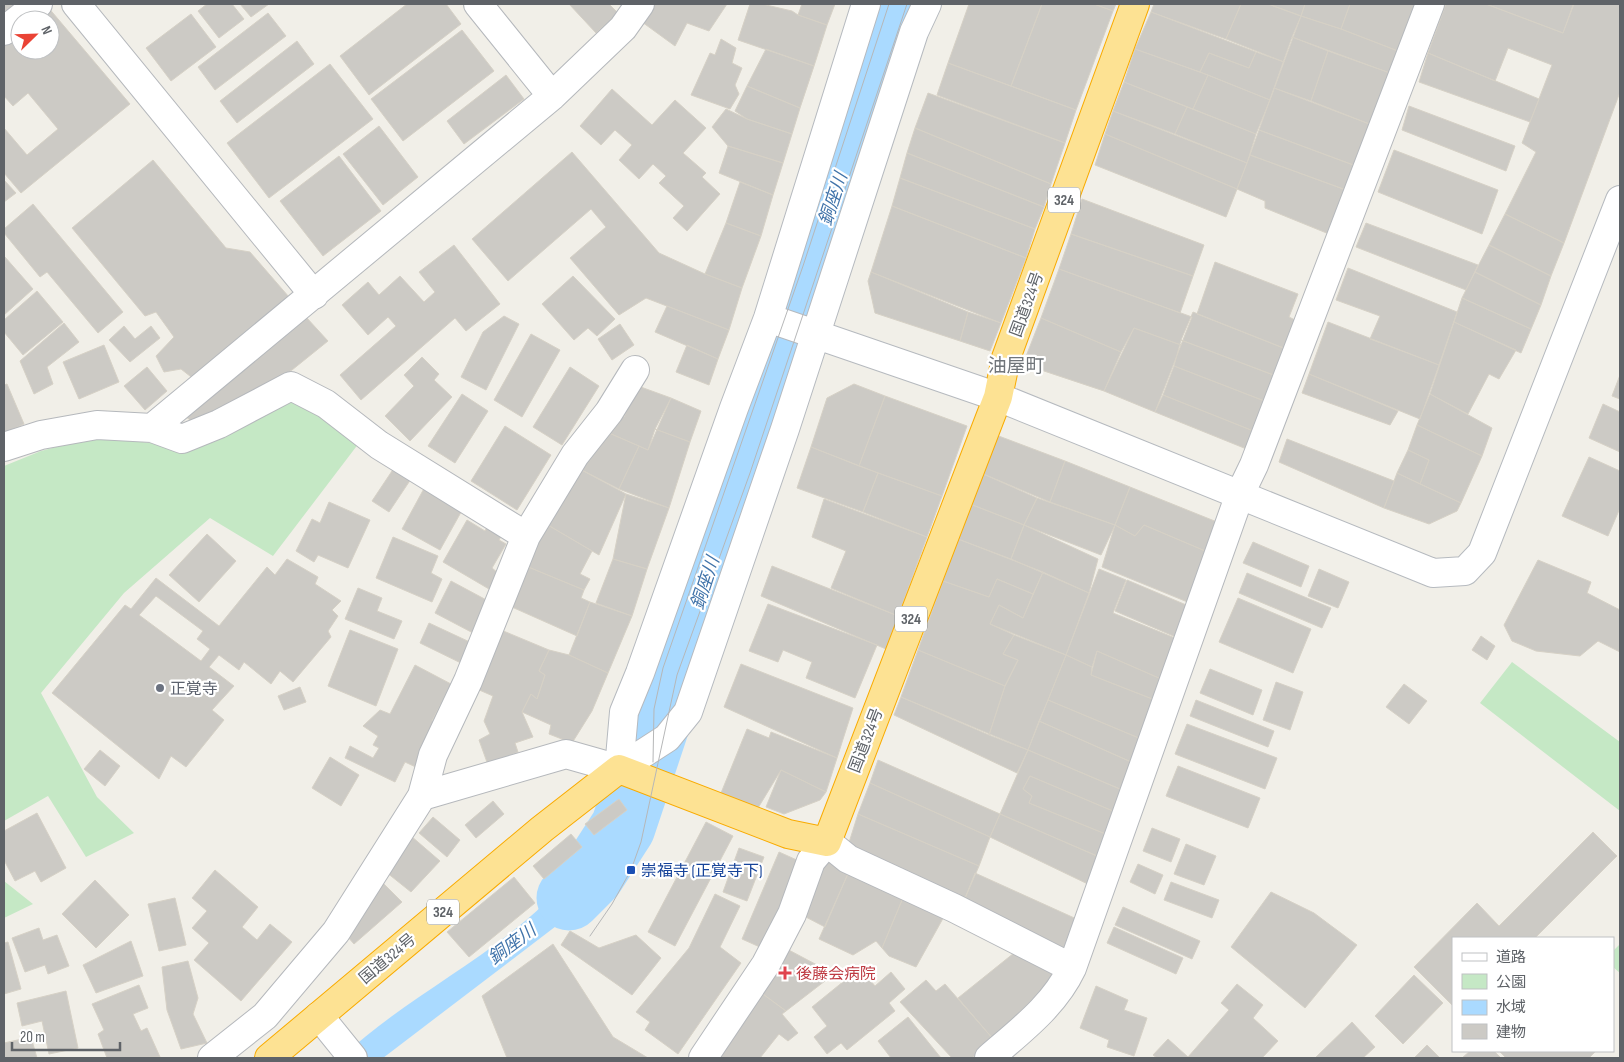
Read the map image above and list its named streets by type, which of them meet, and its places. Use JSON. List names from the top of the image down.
{
  "streets": {
    "highway": ["324", "国道324号"]
  },
  "districts": ["油屋町"],
  "water": ["銅座川"],
  "places": {
    "other": ["正覚寺"],
    "transit": ["崇福寺 (正覚寺下)"],
    "health": ["後藤会病院"]
  },
  "legend": [
    "道路",
    "公園",
    "水域",
    "建物"
  ],
  "scale_bar": "20 m",
  "north": "top right"
}
